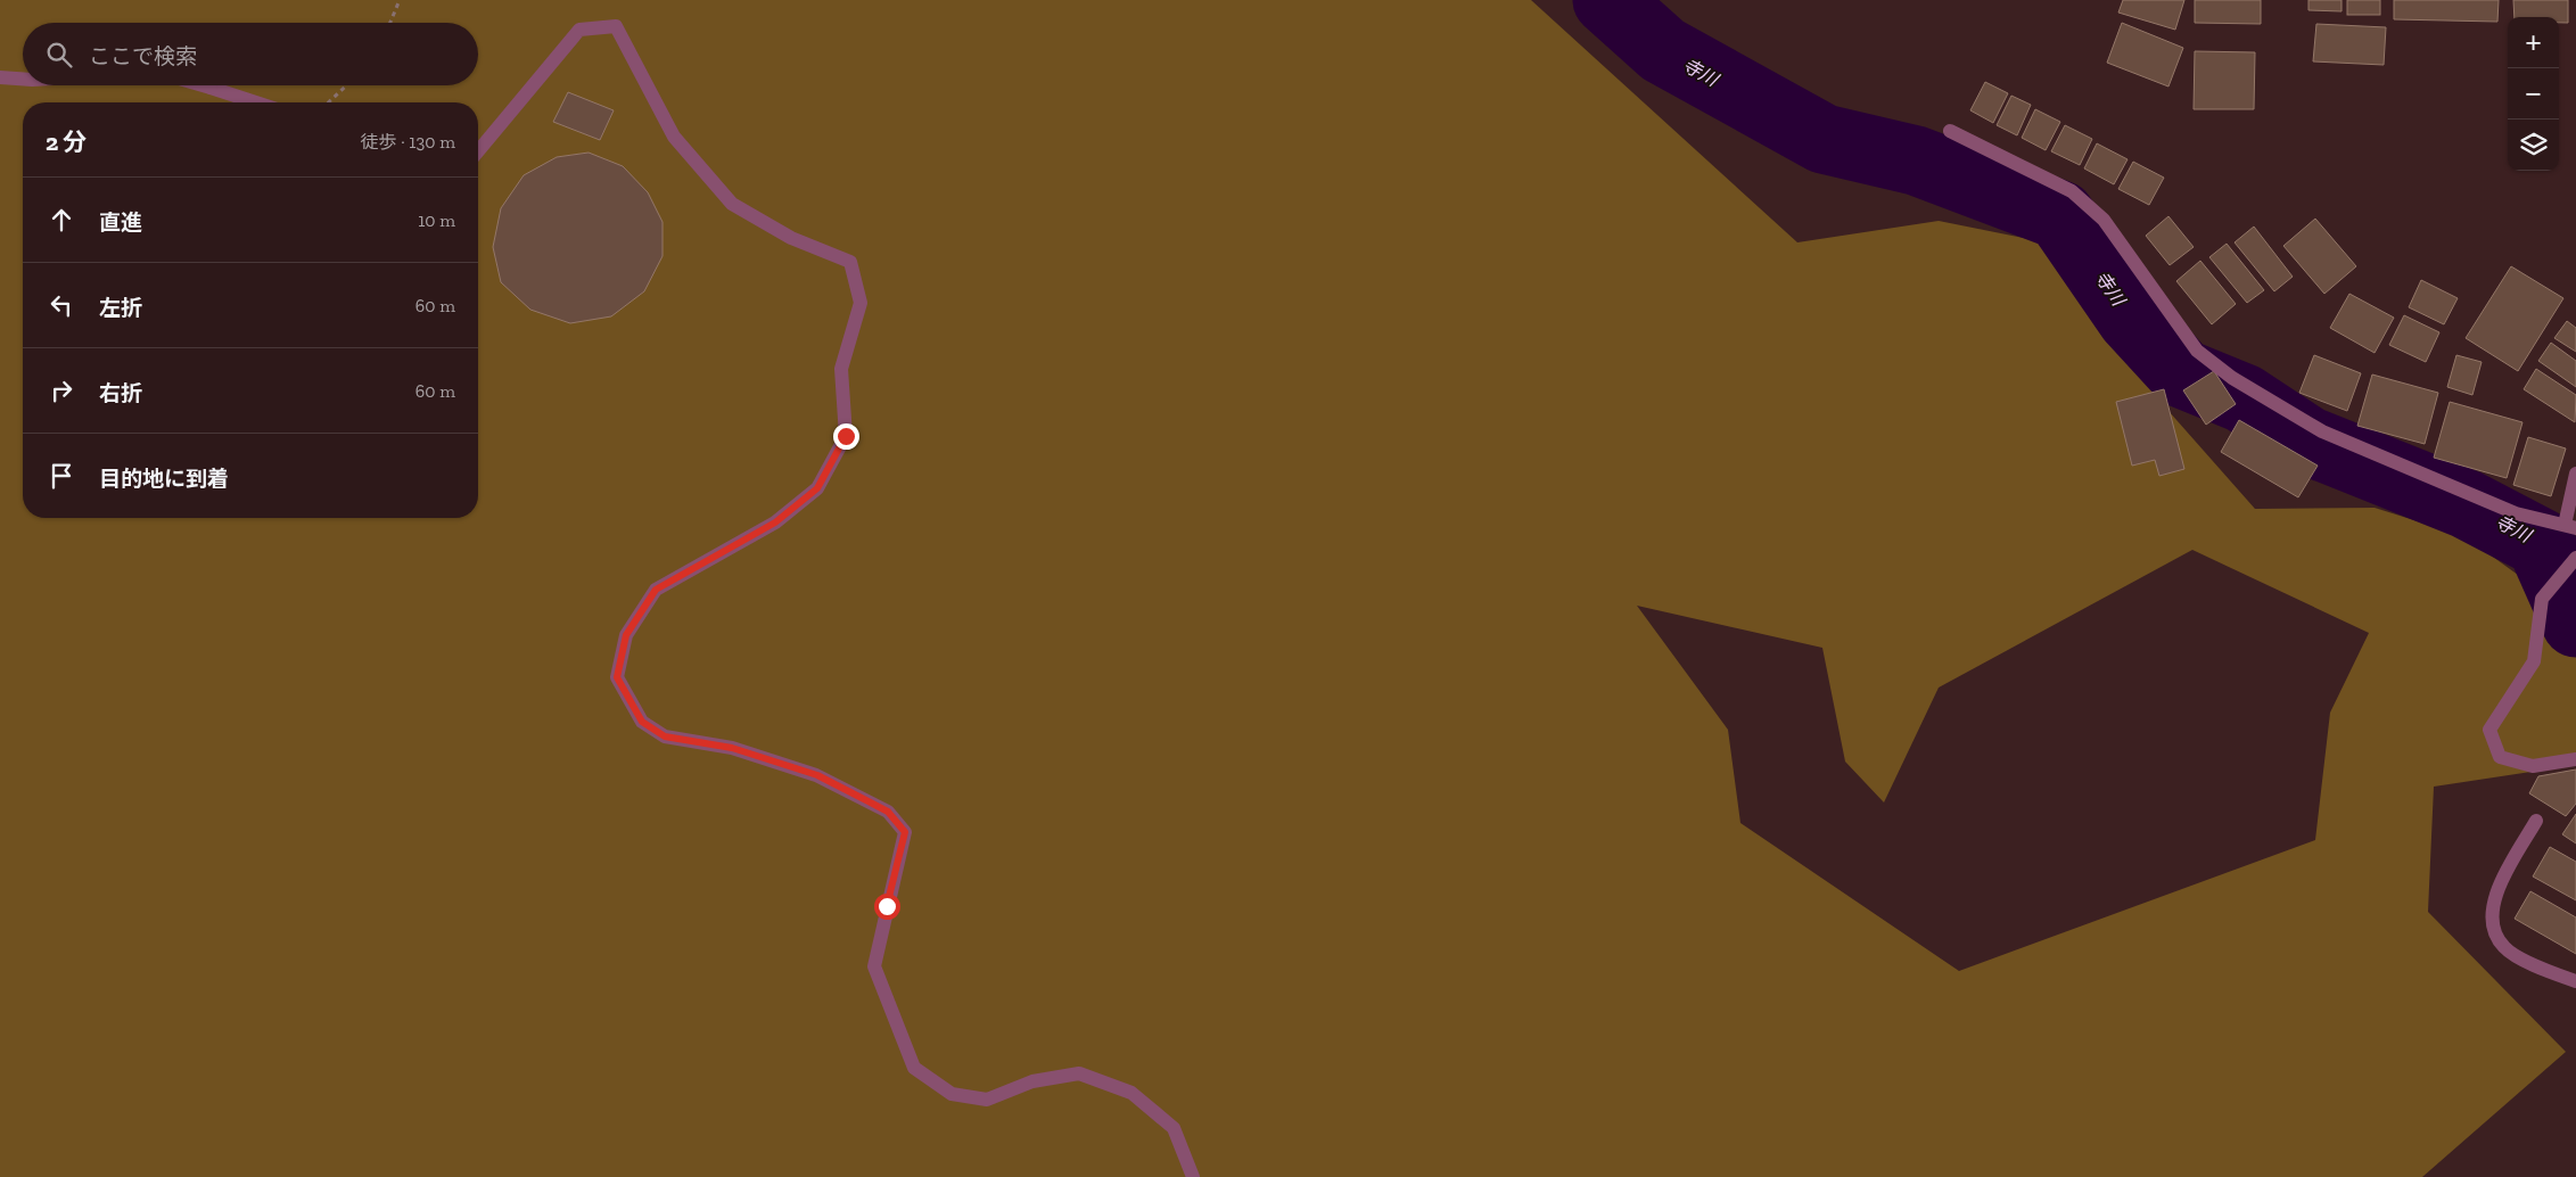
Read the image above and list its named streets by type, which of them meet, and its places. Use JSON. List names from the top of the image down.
{
  "water": ["寺川"],
  "page": {
    "map_buttons": ["+", "−"],
    "search": "ここで検索",
    "heading": ["2 分", "徒歩 · 130 m"],
    "list": [
      ["直進", "10 m"],
      ["左折", "60 m"],
      ["右折", "60 m"],
      "目的地に到着"
    ]
  }
}
